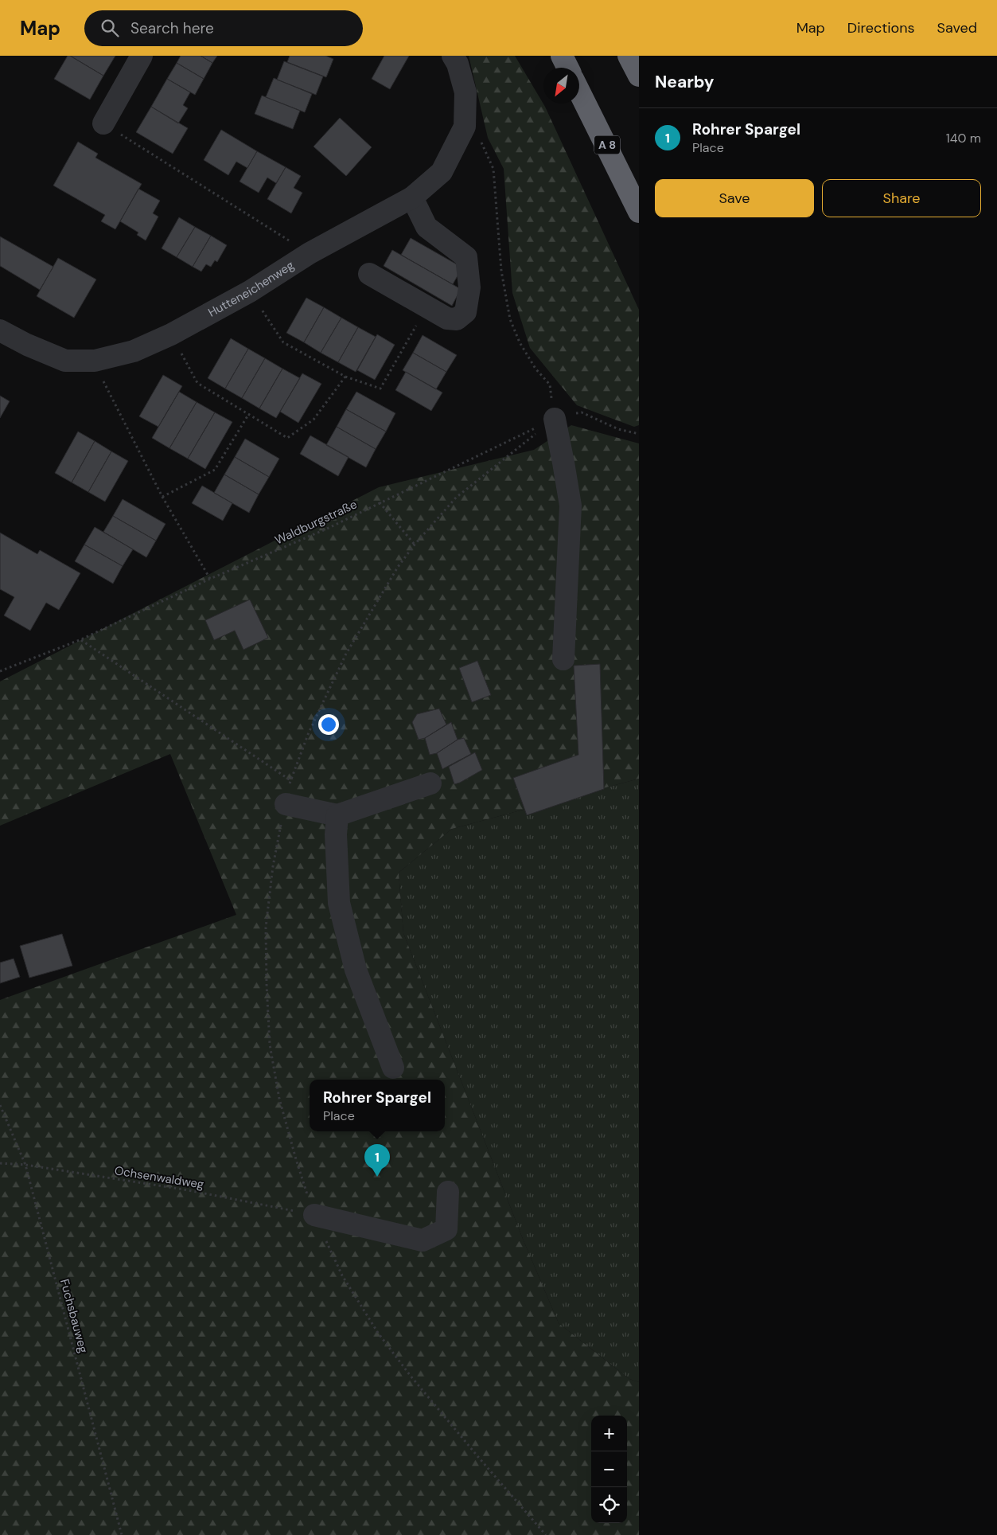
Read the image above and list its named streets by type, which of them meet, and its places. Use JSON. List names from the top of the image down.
{
  "streets": {
    "highway": ["A 8"],
    "street": ["Hutteneichenweg"],
    "path": ["Waldburgstraße", "Ochsenwaldweg", "Fuchsbauweg"]
  },
  "crossings": [
    ["Ochsenwaldweg", "Fuchsbauweg"]
  ],
  "north": "bottom left",
  "page": {
    "header": "Map",
    "search": "Search here",
    "nav": ["Map", "Directions", "Saved"],
    "heading": "Nearby",
    "list": [
      {
        "mark": "1",
        "name": "Rohrer Spargel",
        "note": "Place",
        "value": "140 m"
      }
    ],
    "buttons": ["Save", "Share"],
    "popup": ["Rohrer Spargel", "Place"],
    "pins": "1",
    "map_buttons": ["+", "−"]
  }
}
